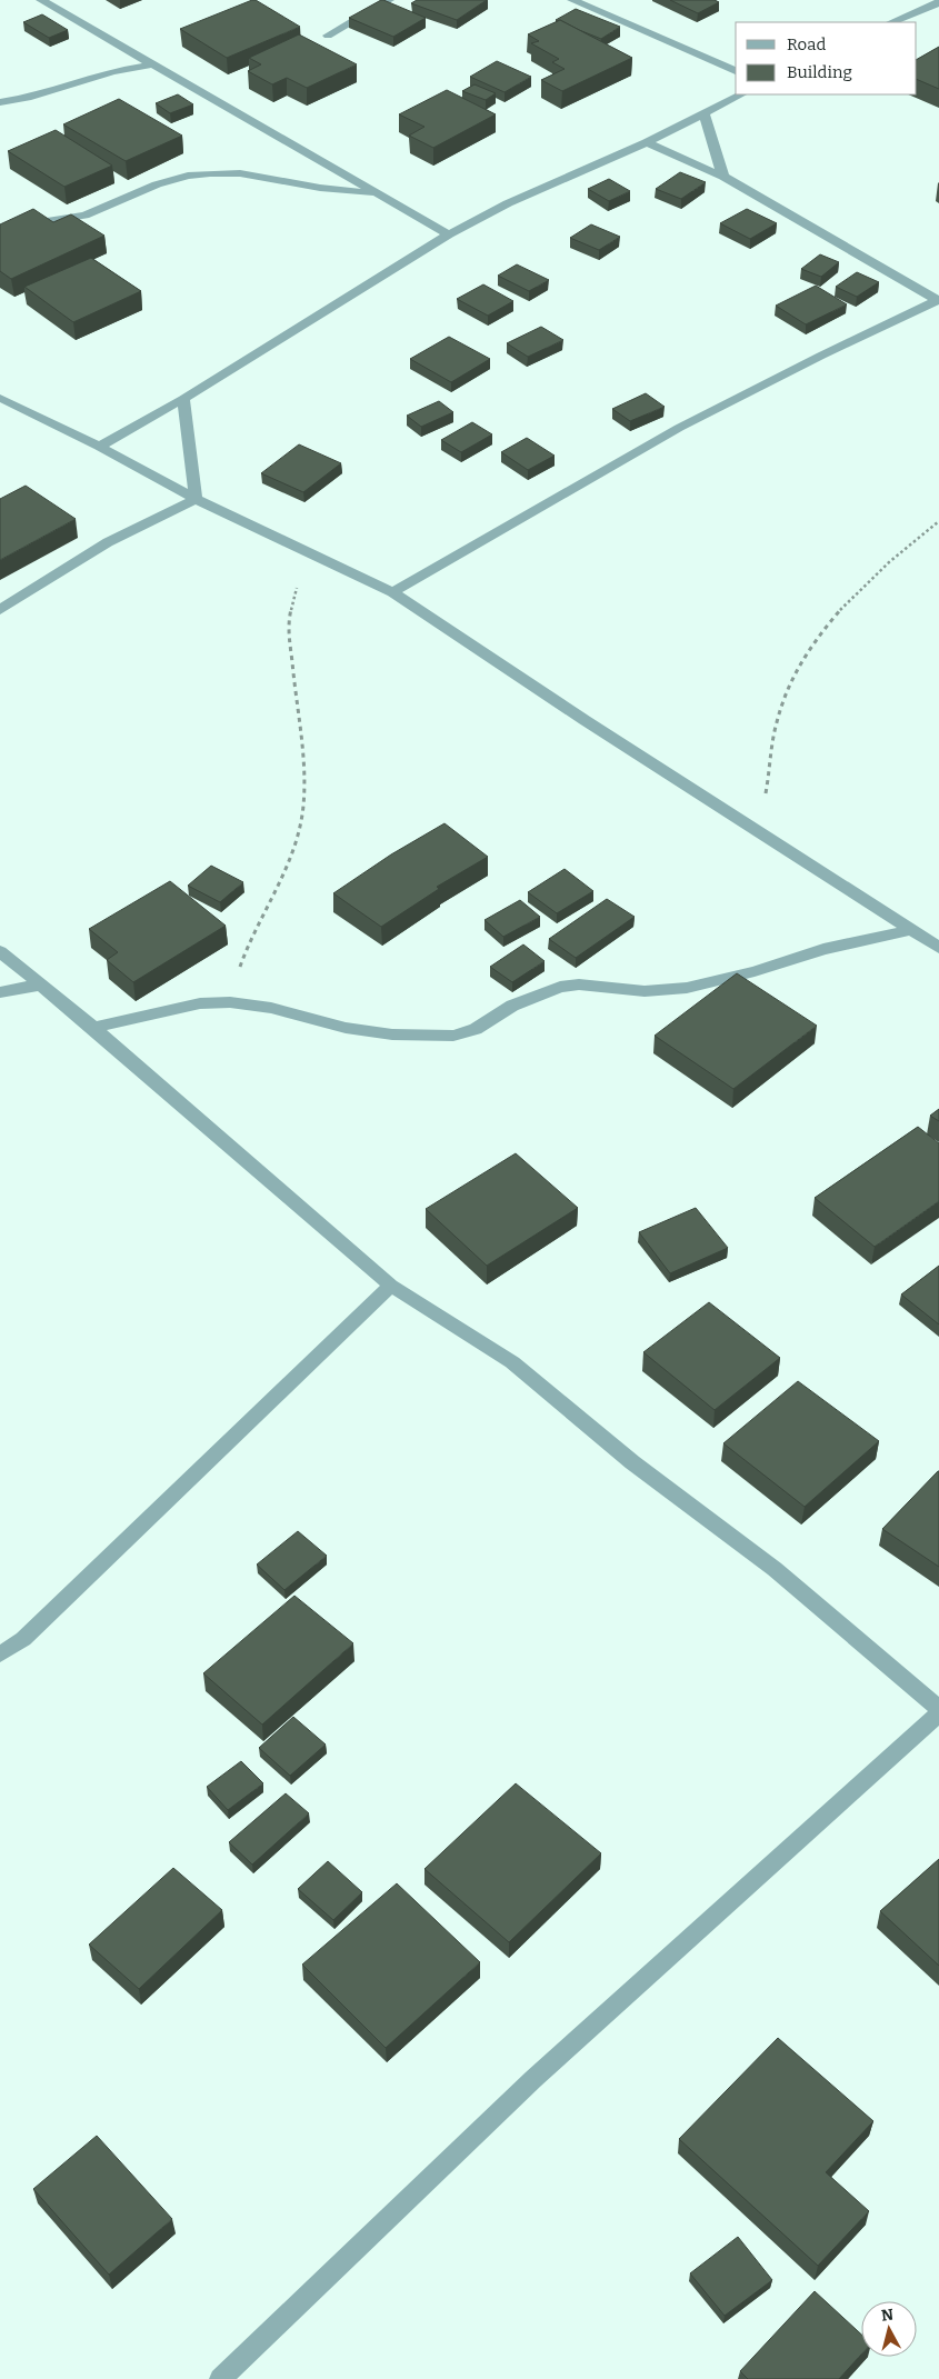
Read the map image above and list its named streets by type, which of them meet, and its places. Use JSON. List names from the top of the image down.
{
  "legend": ["Road", "Building"],
  "north": "top"
}
